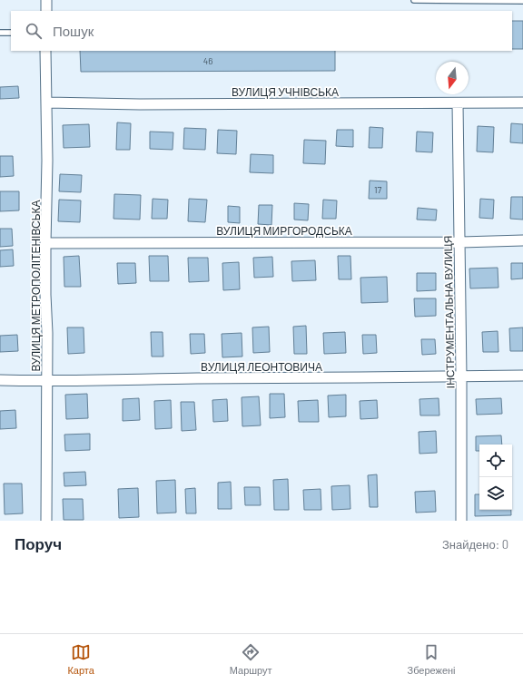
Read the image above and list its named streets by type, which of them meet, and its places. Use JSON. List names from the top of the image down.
{
  "streets": {
    "street": [
      "ВУЛИЦЯ УЧНІВСЬКА",
      "ВУЛИЦЯ МИРГОРОДСЬКА",
      "ВУЛИЦЯ МЕТРОПОЛІТЕНІВСЬКА",
      "ІНСТРУМЕНТАЛЬНА ВУЛИЦЯ",
      "ВУЛИЦЯ ЛЕОНТОВИЧА"
    ]
  },
  "crossings": [
    ["ВУЛИЦЯ УЧНІВСЬКА", "ВУЛИЦЯ МЕТРОПОЛІТЕНІВСЬКА"],
    ["ВУЛИЦЯ УЧНІВСЬКА", "ІНСТРУМЕНТАЛЬНА ВУЛИЦЯ"],
    ["ВУЛИЦЯ МИРГОРОДСЬКА", "ВУЛИЦЯ МЕТРОПОЛІТЕНІВСЬКА"],
    ["ВУЛИЦЯ МИРГОРОДСЬКА", "ІНСТРУМЕНТАЛЬНА ВУЛИЦЯ"],
    ["ВУЛИЦЯ МЕТРОПОЛІТЕНІВСЬКА", "ВУЛИЦЯ ЛЕОНТОВИЧА"],
    ["ІНСТРУМЕНТАЛЬНА ВУЛИЦЯ", "ВУЛИЦЯ ЛЕОНТОВИЧА"]
  ],
  "house_numbers": ["46", "17"],
  "north": "bottom",
  "page": {
    "search": "Пошук",
    "heading": ["Поруч", "Знайдено: 0"],
    "nav": ["Карта", "Маршрут", "Збережені"]
  }
}
